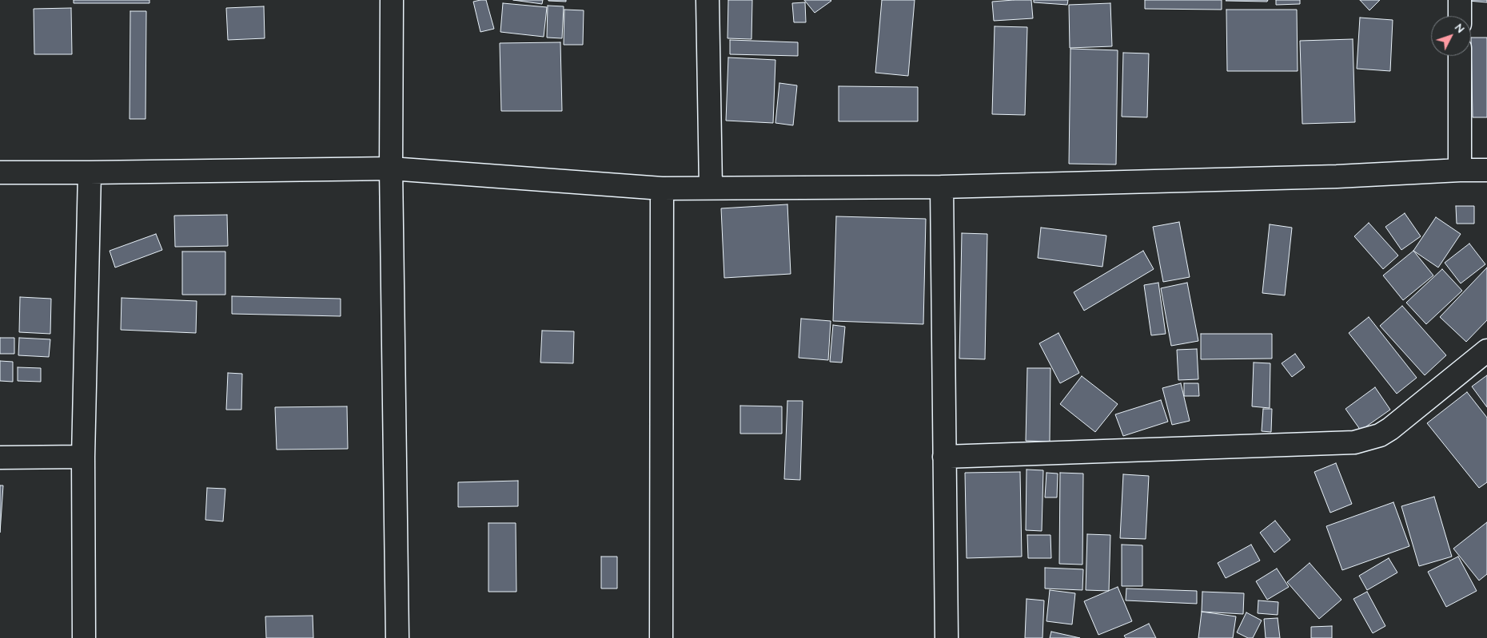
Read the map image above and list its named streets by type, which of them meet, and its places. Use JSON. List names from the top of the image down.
{
  "north": "top right"
}
